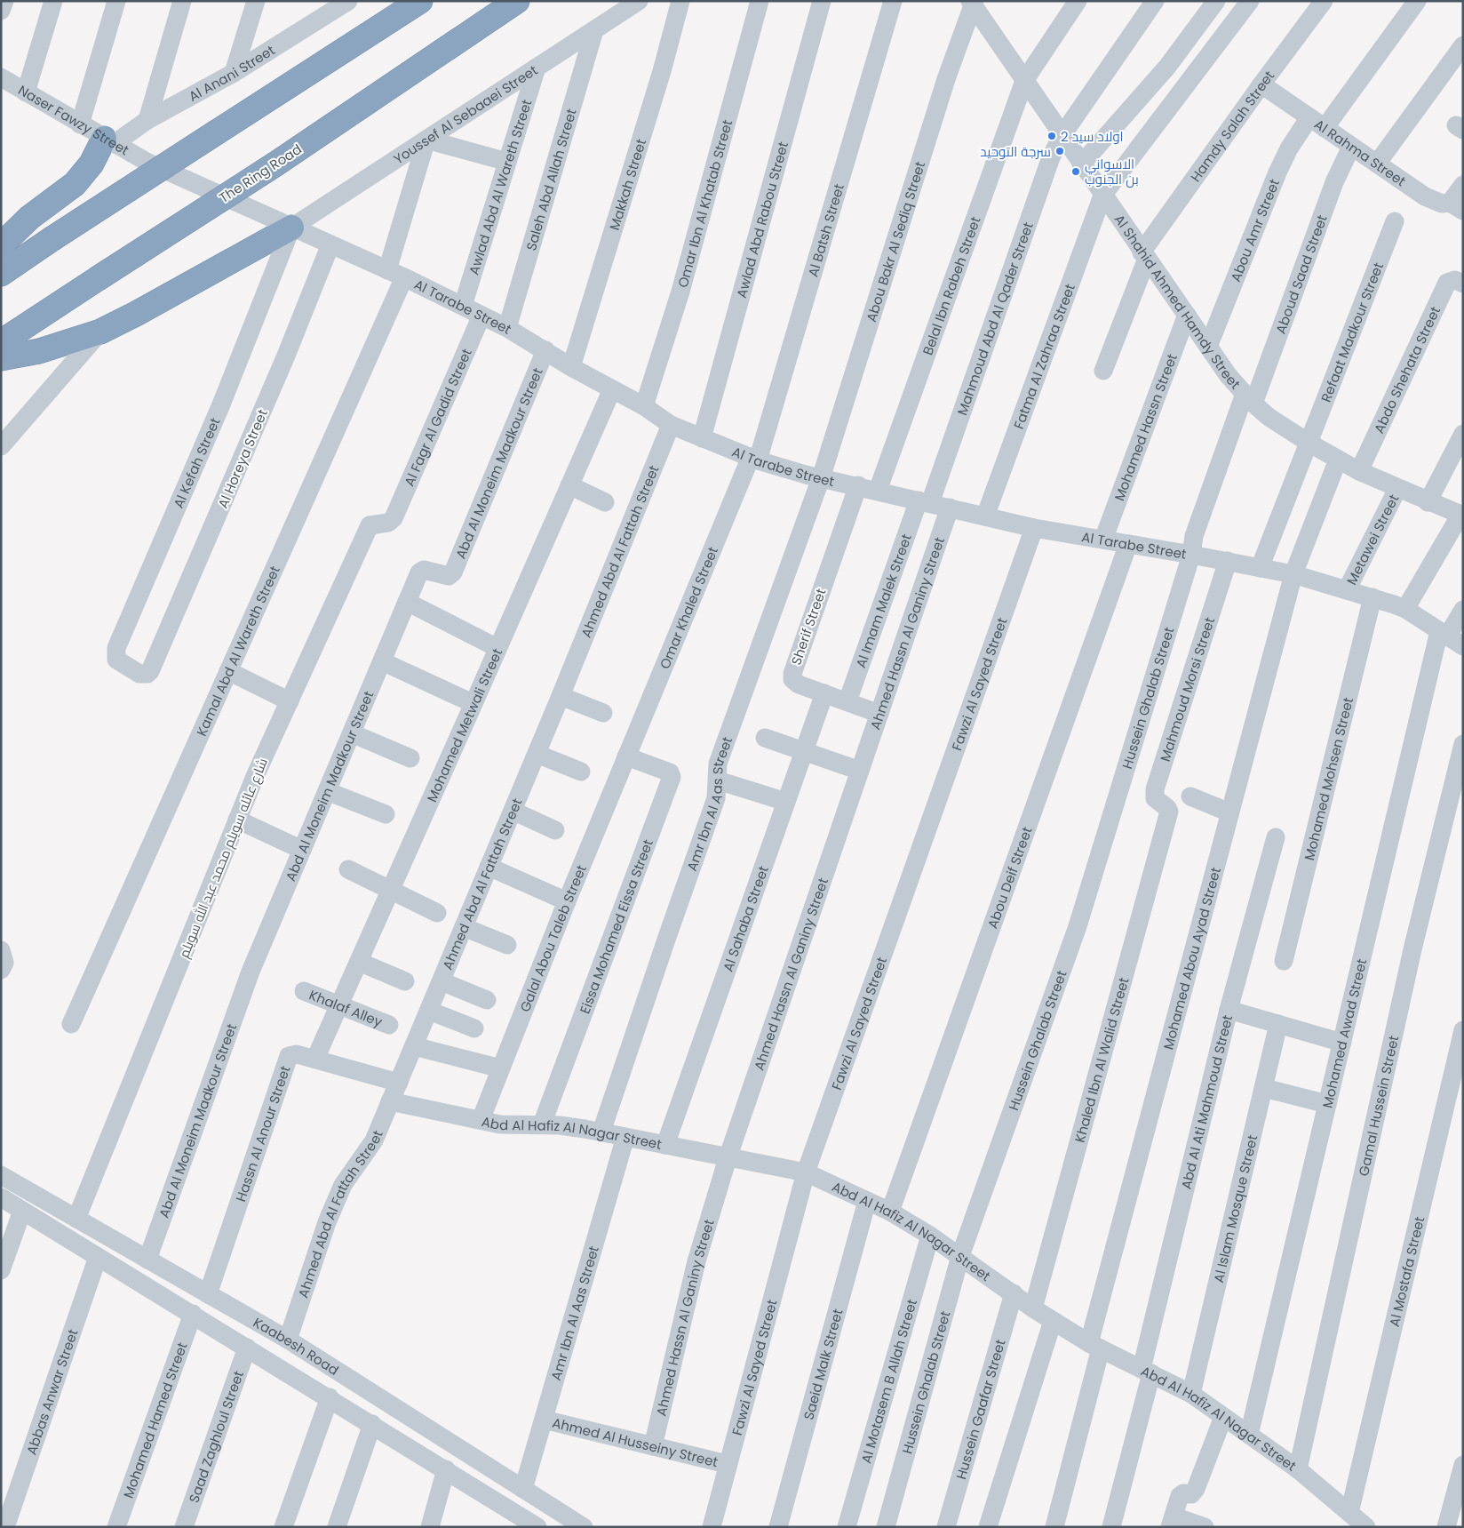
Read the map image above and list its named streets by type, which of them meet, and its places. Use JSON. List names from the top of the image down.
{
  "streets": {
    "highway": ["The Ring Road"],
    "street": [
      "Al Anani Street",
      "Youssef Al Sebaaei Street",
      "Naser Fawzy Street",
      "Hamdy Salah Street",
      "Al Rahma Street",
      "Saleh Abd Allah Street",
      "Makkah Street",
      "Awlad Abd Al Wareth Street",
      "Omar Ibn Al Khatab Street",
      "Awlad Abd Rabou Street",
      "Al Batsh Street",
      "Abou Amr Street",
      "Abou Bakr Al Sediq Street",
      "Aboud Saad Street",
      "Belal Ibn Rabeh Street",
      "Al Shahid Ahmed Hamdy Street",
      "Al Tarabe Street",
      "Mahmoud Abd Al Qader Street",
      "Refaat Madkour Street",
      "Fatma Al Zahraa Street",
      "Abdo Shehata Street",
      "Al Fagr Al Gadid Street",
      "Mohamed Hassn Street",
      "Al Horeya Street",
      "Abd Al Moneim Madkour Street",
      "Al Kefah Street",
      "Metawei Street",
      "Ahmed Abd Al Fattah Street",
      "Al Imam Malek Street",
      "Omar Khaled Street",
      "Sherif Street",
      "Ahmed Hassn Al Ganiny Street",
      "Kamal Abd Al Wareth Street",
      "Fawzi Al Sayed Street",
      "Mahmoud Morsi Street",
      "Hussein Ghalab Street",
      "Mohamed Metwali Street",
      "Mohamed Mohsen Street",
      "Amr Ibn Al Aas Street",
      "شارع عائله سويلم محمد عبد الله سويلم",
      "Abou Deif Street",
      "Al Sahaba Street",
      "Eissa Mohamed Eissa Street",
      "Galal Abou Taleb Street",
      "Mohamed Abou Ayad Street",
      "Khalaf Alley",
      "Mohamed Awad Street",
      "Khaled Ibn Al Walid Street",
      "Abd Al Ati Mahmoud Street",
      "Gamal Hussein Street",
      "Abd Al Hafiz Al Nagar Street",
      "Hassn Al Anour Street",
      "Al Islam Mosque Street",
      "Al Mostafa Street",
      "Kaabesh Road",
      "Saeid Malk Street",
      "Al Motasem B Allah Street",
      "Abbas Anwar Street",
      "Hussein Gaafar Street",
      "Mohamed Hamed Street",
      "Saad Zaghloul Street",
      "Ahmed Al Husseiny Street"
    ]
  },
  "crossings": [
    ["Al Anani Street", "Naser Fawzy Street"],
    ["Youssef Al Sebaaei Street", "Saleh Abd Allah Street"],
    ["Youssef Al Sebaaei Street", "Awlad Abd Al Wareth Street"],
    ["Youssef Al Sebaaei Street", "Al Tarabe Street"],
    ["Youssef Al Sebaaei Street", "Al Kefah Street"],
    ["Youssef Al Sebaaei Street", "Kamal Abd Al Wareth Street"],
    ["Naser Fawzy Street", "Al Tarabe Street"],
    ["Hamdy Salah Street", "Al Rahma Street"],
    ["Hamdy Salah Street", "Al Shahid Ahmed Hamdy Street"],
    ["Al Rahma Street", "Abou Amr Street"],
    ["Al Rahma Street", "Aboud Saad Street"],
    ["Saleh Abd Allah Street", "Al Tarabe Street"],
    ["Makkah Street", "Al Tarabe Street"],
    ["Awlad Abd Al Wareth Street", "Al Tarabe Street"],
    ["Omar Ibn Al Khatab Street", "Al Tarabe Street"],
    ["Awlad Abd Rabou Street", "Al Tarabe Street"],
    ["Al Batsh Street", "Al Tarabe Street"],
    ["Al Batsh Street", "Omar Khaled Street"],
    ["Abou Amr Street", "Al Shahid Ahmed Hamdy Street"],
    ["Abou Bakr Al Sediq Street", "Al Shahid Ahmed Hamdy Street"],
    ["Abou Bakr Al Sediq Street", "Al Tarabe Street"],
    ["Abou Bakr Al Sediq Street", "Amr Ibn Al Aas Street"],
    ["Aboud Saad Street", "Al Shahid Ahmed Hamdy Street"],
    ["Aboud Saad Street", "Al Tarabe Street"],
    ["Aboud Saad Street", "Hussein Ghalab Street"],
    ["Belal Ibn Rabeh Street", "Al Shahid Ahmed Hamdy Street"],
    ["Belal Ibn Rabeh Street", "Al Tarabe Street"],
    ["Al Shahid Ahmed Hamdy Street", "Mahmoud Abd Al Qader Street"],
    ["Al Shahid Ahmed Hamdy Street", "Refaat Madkour Street"],
    ["Al Shahid Ahmed Hamdy Street", "Fatma Al Zahraa Street"],
    ["Al Shahid Ahmed Hamdy Street", "Abdo Shehata Street"],
    ["Al Shahid Ahmed Hamdy Street", "Mohamed Hassn Street"],
    ["Al Shahid Ahmed Hamdy Street", "Metawei Street"],
    ["Al Shahid Ahmed Hamdy Street", "Mohamed Abou Ayad Street"],
    ["Al Tarabe Street", "Mahmoud Abd Al Qader Street"],
    ["Al Tarabe Street", "Refaat Madkour Street"],
    ["Al Tarabe Street", "Fatma Al Zahraa Street"],
    ["Al Tarabe Street", "Al Fagr Al Gadid Street"],
    ["Al Tarabe Street", "Mohamed Hassn Street"],
    ["Al Tarabe Street", "Al Horeya Street"],
    ["Al Tarabe Street", "Abd Al Moneim Madkour Street"],
    ["Al Tarabe Street", "Al Kefah Street"],
    ["Al Tarabe Street", "Metawei Street"],
    ["Al Tarabe Street", "Ahmed Abd Al Fattah Street"],
    ["Al Tarabe Street", "Al Imam Malek Street"],
    ["Al Tarabe Street", "Omar Khaled Street"],
    ["Al Tarabe Street", "Sherif Street"],
    ["Al Tarabe Street", "Ahmed Hassn Al Ganiny Street"],
    ["Al Tarabe Street", "Kamal Abd Al Wareth Street"],
    ["Al Tarabe Street", "Fawzi Al Sayed Street"],
    ["Al Tarabe Street", "Mahmoud Morsi Street"],
    ["Al Tarabe Street", "Hussein Ghalab Street"],
    ["Al Tarabe Street", "Mohamed Metwali Street"],
    ["Al Tarabe Street", "Mohamed Mohsen Street"],
    ["Al Tarabe Street", "Amr Ibn Al Aas Street"],
    ["Al Tarabe Street", "Abou Deif Street"],
    ["Al Tarabe Street", "Mohamed Abou Ayad Street"],
    ["Al Tarabe Street", "Mohamed Awad Street"],
    ["Mahmoud Abd Al Qader Street", "Al Imam Malek Street"],
    ["Al Fagr Al Gadid Street", "شارع عائله سويلم محمد عبد الله سويلم"],
    ["Al Horeya Street", "Al Kefah Street"],
    ["Abd Al Moneim Madkour Street", "Kaabesh Road"],
    ["Ahmed Abd Al Fattah Street", "Abd Al Hafiz Al Nagar Street"],
    ["Ahmed Abd Al Fattah Street", "Hassn Al Anour Street"],
    ["Ahmed Abd Al Fattah Street", "Kaabesh Road"],
    ["Al Imam Malek Street", "Sherif Street"],
    ["Omar Khaled Street", "Eissa Mohamed Eissa Street"],
    ["Omar Khaled Street", "Galal Abou Taleb Street"],
    ["Sherif Street", "Ahmed Hassn Al Ganiny Street"],
    ["Sherif Street", "Al Sahaba Street"],
    ["Ahmed Hassn Al Ganiny Street", "Abd Al Hafiz Al Nagar Street"],
    ["Ahmed Hassn Al Ganiny Street", "Ahmed Al Husseiny Street"],
    ["Fawzi Al Sayed Street", "Abd Al Hafiz Al Nagar Street"],
    ["Fawzi Al Sayed Street", "Ahmed Al Husseiny Street"],
    ["Mahmoud Morsi Street", "Khaled Ibn Al Walid Street"],
    ["Hussein Ghalab Street", "Abd Al Hafiz Al Nagar Street"],
    ["Mohamed Metwali Street", "Khalaf Alley"],
    ["Mohamed Metwali Street", "Hassn Al Anour Street"],
    ["Amr Ibn Al Aas Street", "Abd Al Hafiz Al Nagar Street"],
    ["Amr Ibn Al Aas Street", "Kaabesh Road"],
    ["Amr Ibn Al Aas Street", "Ahmed Al Husseiny Street"],
    ["شارع عائله سويلم محمد عبد الله سويلم", "Kaabesh Road"],
    ["Abou Deif Street", "Abd Al Hafiz Al Nagar Street"],
    ["Al Sahaba Street", "Abd Al Hafiz Al Nagar Street"],
    ["Eissa Mohamed Eissa Street", "Galal Abou Taleb Street"],
    ["Eissa Mohamed Eissa Street", "Abd Al Hafiz Al Nagar Street"],
    ["Galal Abou Taleb Street", "Abd Al Hafiz Al Nagar Street"],
    ["Mohamed Abou Ayad Street", "Abd Al Hafiz Al Nagar Street"],
    ["Mohamed Awad Street", "Abd Al Hafiz Al Nagar Street"],
    ["Khaled Ibn Al Walid Street", "Abd Al Hafiz Al Nagar Street"],
    ["Abd Al Ati Mahmoud Street", "Abd Al Hafiz Al Nagar Street"],
    ["Gamal Hussein Street", "Abd Al Hafiz Al Nagar Street"],
    ["Abd Al Hafiz Al Nagar Street", "Al Islam Mosque Street"],
    ["Abd Al Hafiz Al Nagar Street", "Al Mostafa Street"],
    ["Abd Al Hafiz Al Nagar Street", "Saeid Malk Street"],
    ["Abd Al Hafiz Al Nagar Street", "Al Motasem B Allah Street"],
    ["Abd Al Hafiz Al Nagar Street", "Hussein Gaafar Street"],
    ["Hassn Al Anour Street", "Kaabesh Road"],
    ["Kaabesh Road", "Abbas Anwar Street"],
    ["Kaabesh Road", "Mohamed Hamed Street"],
    ["Kaabesh Road", "Saad Zaghloul Street"]
  ],
  "places": ["اولاد سيد 2", "سرجة التوحيد", "الاسواني بن الجنوب"]
}
